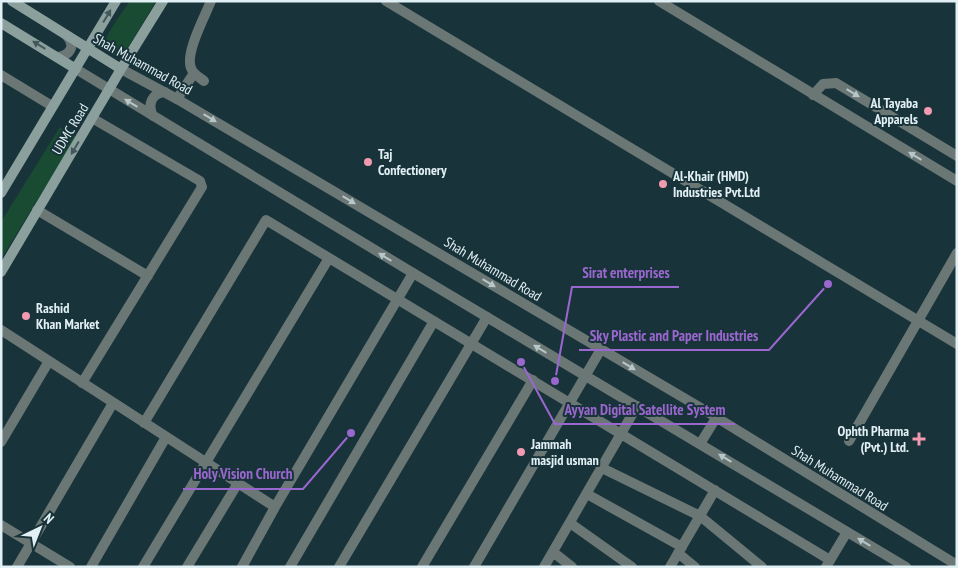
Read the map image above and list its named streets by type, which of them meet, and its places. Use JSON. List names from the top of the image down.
{
  "streets": {
    "main road": ["Shah Muhammad Road", "UDMC Road"]
  },
  "crossings": [
    ["Shah Muhammad Road", "UDMC Road"]
  ],
  "one_way": ["Shah Muhammad Road"],
  "places": {
    "other": [
      "Al Tayaba Apparels",
      "Taj Confectionery",
      "Al-Khair (HMD) Industries Pvt.Ltd",
      "Sky Plastic and Paper Industries",
      "Rashid Khan Market",
      "Ayyan Digital Satellite System",
      "Sirat enterprises",
      "Holy Vision Church",
      "Jammah masjid usman"
    ],
    "health": ["Ophth Pharma (Pvt.) Ltd."]
  },
  "north": "top right"
}
